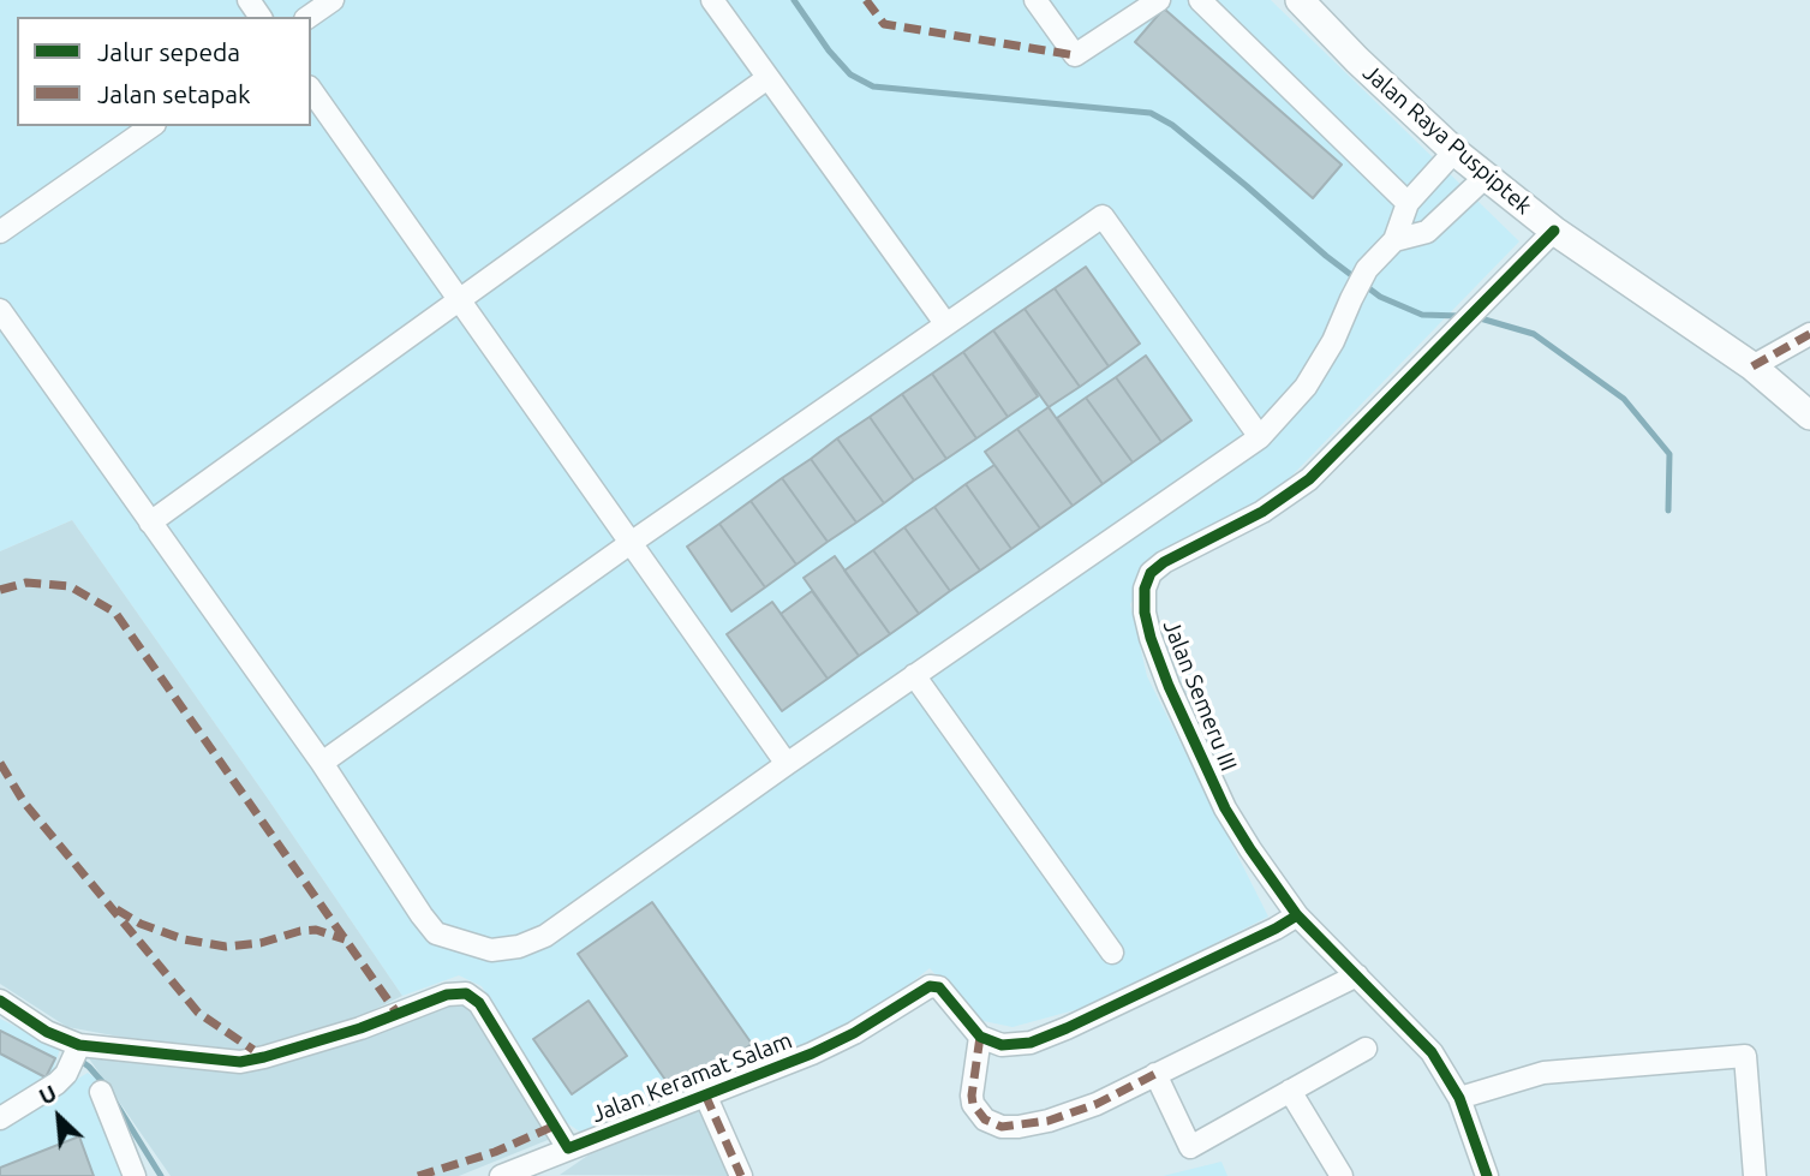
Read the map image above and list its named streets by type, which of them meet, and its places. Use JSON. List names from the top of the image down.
{
  "streets": {
    "main road": ["Jalan Raya Puspiptek"],
    "street": ["Jalan Semeru III", "Jalan Keramat Salam"]
  },
  "crossings": [
    ["Jalan Raya Puspiptek", "Jalan Semeru III"]
  ],
  "legend": ["Jalur sepeda", "Jalan setapak"],
  "north": "top left"
}
